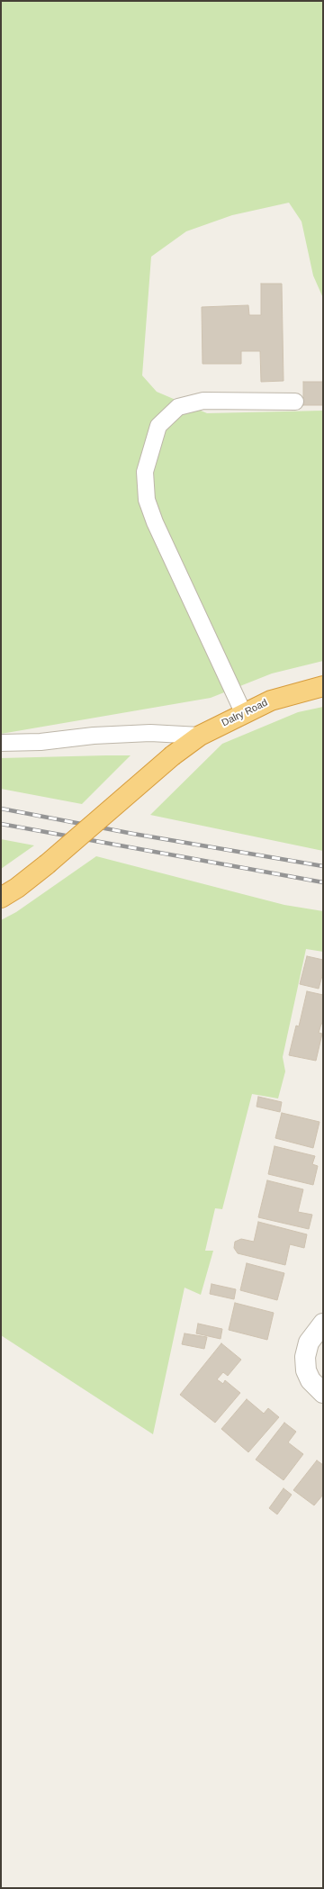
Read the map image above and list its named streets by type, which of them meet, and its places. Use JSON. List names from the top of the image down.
{
  "streets": {
    "highway": ["Dalry Road"]
  }
}
